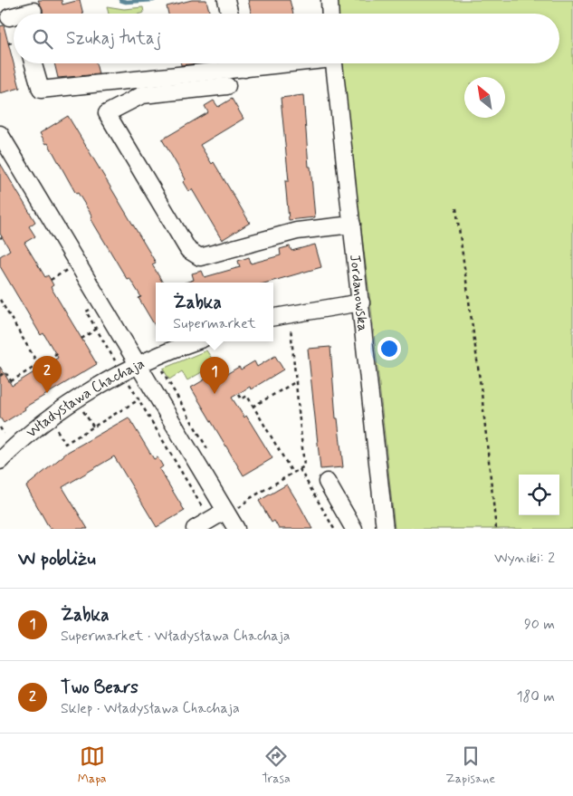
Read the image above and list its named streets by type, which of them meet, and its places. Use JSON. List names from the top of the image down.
{
  "streets": {
    "street": ["Jordanowska", "Władysława Chachaja"]
  },
  "north": "top left",
  "page": {
    "search": "Szukaj tutaj",
    "popup": ["Żabka", "Supermarket"],
    "pins": ["2", "1"],
    "heading": ["W pobliżu", "Wyniki: 2"],
    "list": [
      {
        "mark": "1",
        "name": "Żabka",
        "note": "Supermarket · Władysława Chachaja",
        "value": "90 m"
      },
      {
        "mark": "2",
        "name": "Two Bears",
        "note": "Sklep · Władysława Chachaja",
        "value": "180 m"
      }
    ],
    "nav": ["Mapa", "Trasa", "Zapisane"]
  }
}
